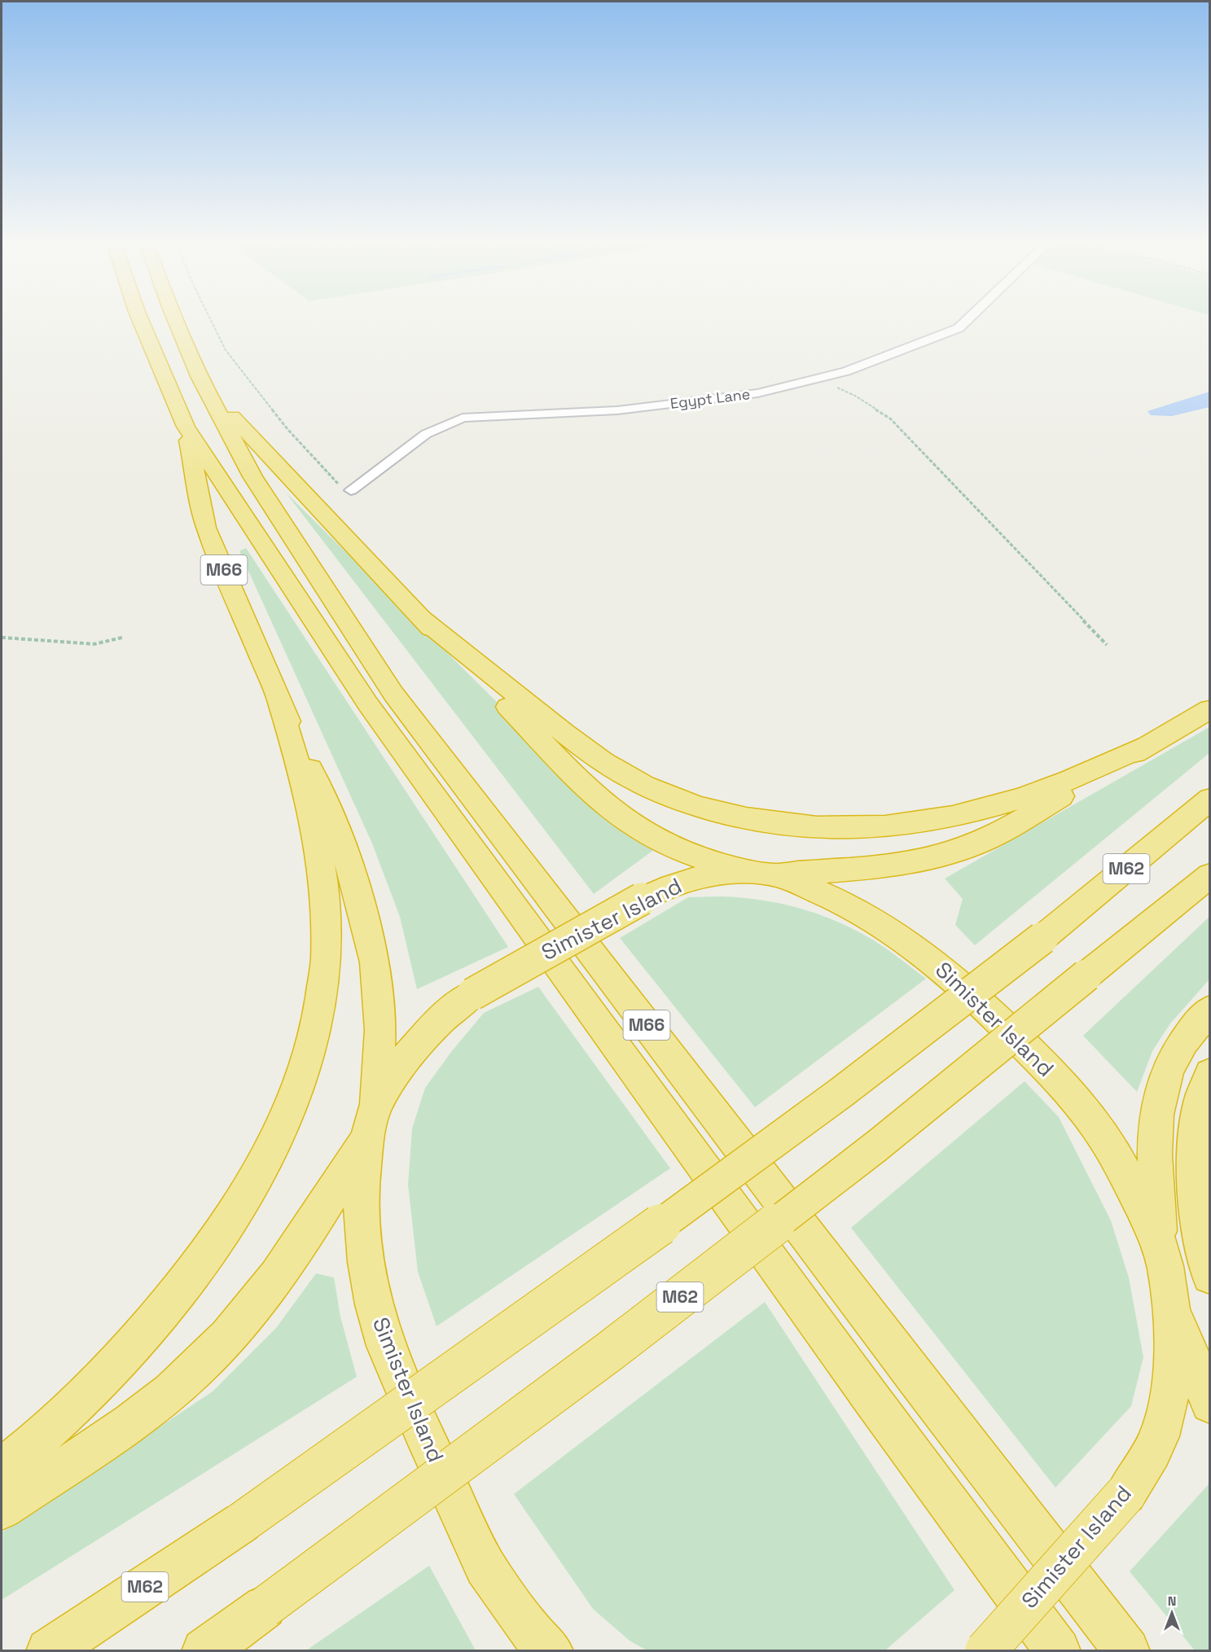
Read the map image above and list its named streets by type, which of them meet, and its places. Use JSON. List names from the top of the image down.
{
  "streets": {
    "highway": ["M66", "M62", "Simister Island"],
    "street": ["Egypt Lane"]
  },
  "north": "top"
}
